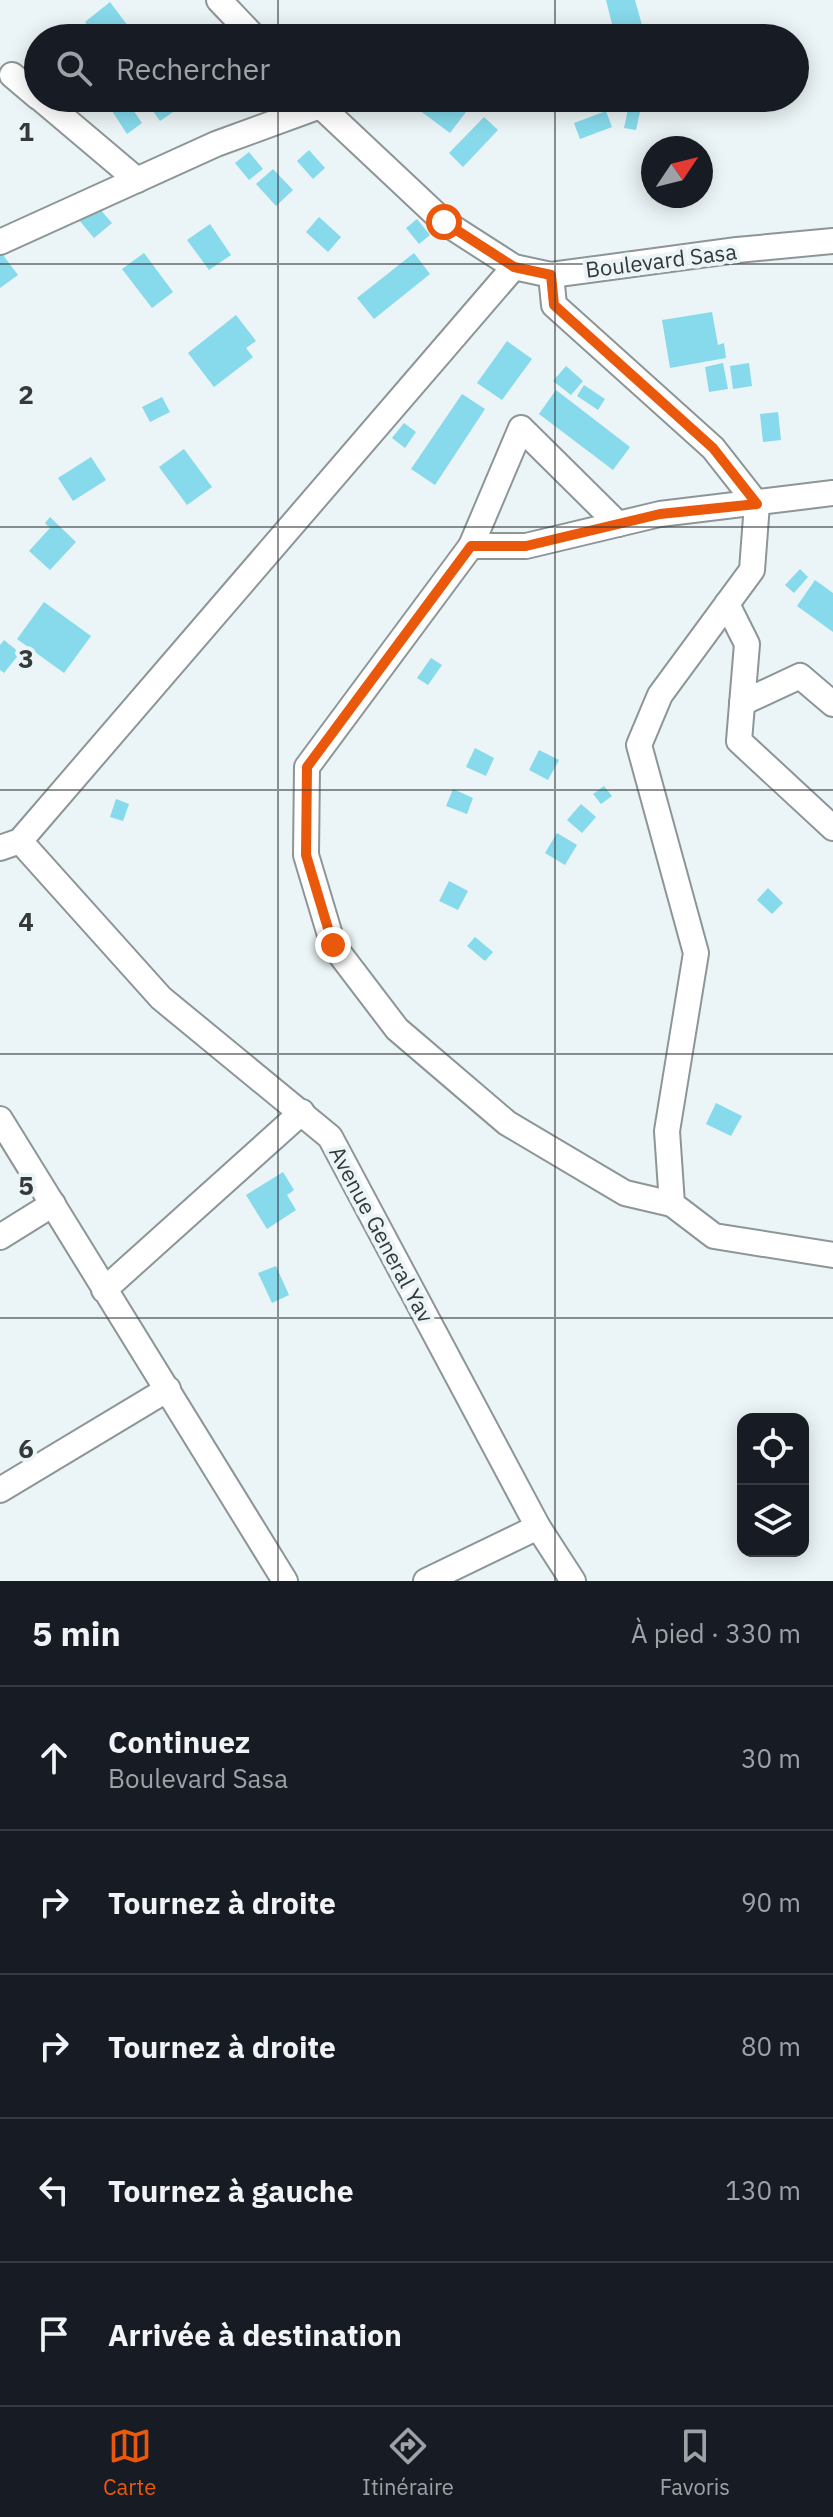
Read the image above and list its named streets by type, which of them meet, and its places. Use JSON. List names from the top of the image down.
{
  "streets": {
    "street": ["Boulevard Sasa", "Avenue General Yav"]
  },
  "north": "top right",
  "page": {
    "search": "Rechercher",
    "heading": ["5 min", "À pied · 330 m"],
    "list": [
      ["Continuez", "Boulevard Sasa", "30 m"],
      ["Tournez à droite", "90 m"],
      ["Tournez à droite", "80 m"],
      ["Tournez à gauche", "130 m"],
      "Arrivée à destination"
    ],
    "nav": ["Carte", "Itinéraire", "Favoris"]
  },
  "grid": {
    "rows": [
      "1",
      "2",
      "3",
      "4",
      "5",
      "6"
    ]
  }
}
